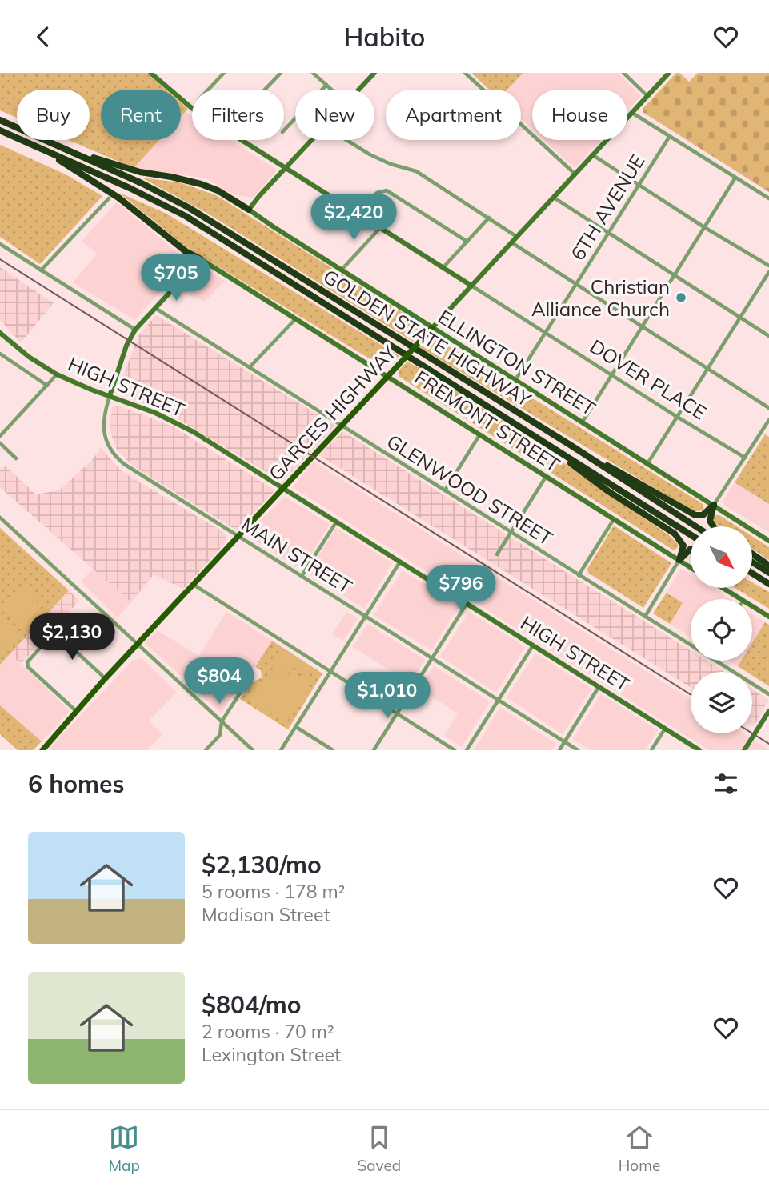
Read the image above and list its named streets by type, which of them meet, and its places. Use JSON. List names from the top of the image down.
{
  "streets": {
    "highway": ["GOLDEN STATE HIGHWAY"],
    "main road": ["GARCES HIGHWAY"],
    "street": [
      "6TH AVENUE",
      "ELLINGTON STREET",
      "DOVER PLACE",
      "HIGH STREET",
      "FREMONT STREET",
      "GLENWOOD STREET",
      "MAIN STREET"
    ]
  },
  "crossings": [
    ["6TH AVENUE", "ELLINGTON STREET"],
    ["6TH AVENUE", "DOVER PLACE"],
    ["ELLINGTON STREET", "GARCES HIGHWAY"],
    ["DOVER PLACE", "GARCES HIGHWAY"],
    ["HIGH STREET", "GARCES HIGHWAY"],
    ["HIGH STREET", "MAIN STREET"],
    ["GARCES HIGHWAY", "FREMONT STREET"],
    ["GARCES HIGHWAY", "GLENWOOD STREET"],
    ["GARCES HIGHWAY", "MAIN STREET"],
    ["FREMONT STREET", "MAIN STREET"],
    ["GLENWOOD STREET", "MAIN STREET"]
  ],
  "places": ["Christian Alliance Church"],
  "north": "bottom right",
  "page": {
    "header": "Habito",
    "chip": [
      "Buy",
      "Rent",
      "Filters",
      "New",
      "Apartment",
      "House"
    ],
    "price": [
      "$2,420",
      "$705",
      "$796",
      "$2,130",
      "$804",
      "$1,010"
    ],
    "heading": "6 homes",
    "list": [
      {
        "name": "$2,130/mo",
        "note": "5 rooms · 178 m² · Madison Street"
      },
      {
        "name": "$804/mo",
        "note": "2 rooms · 70 m² · Lexington Street"
      }
    ],
    "tabs": ["Map", "Saved", "Home"]
  }
}
